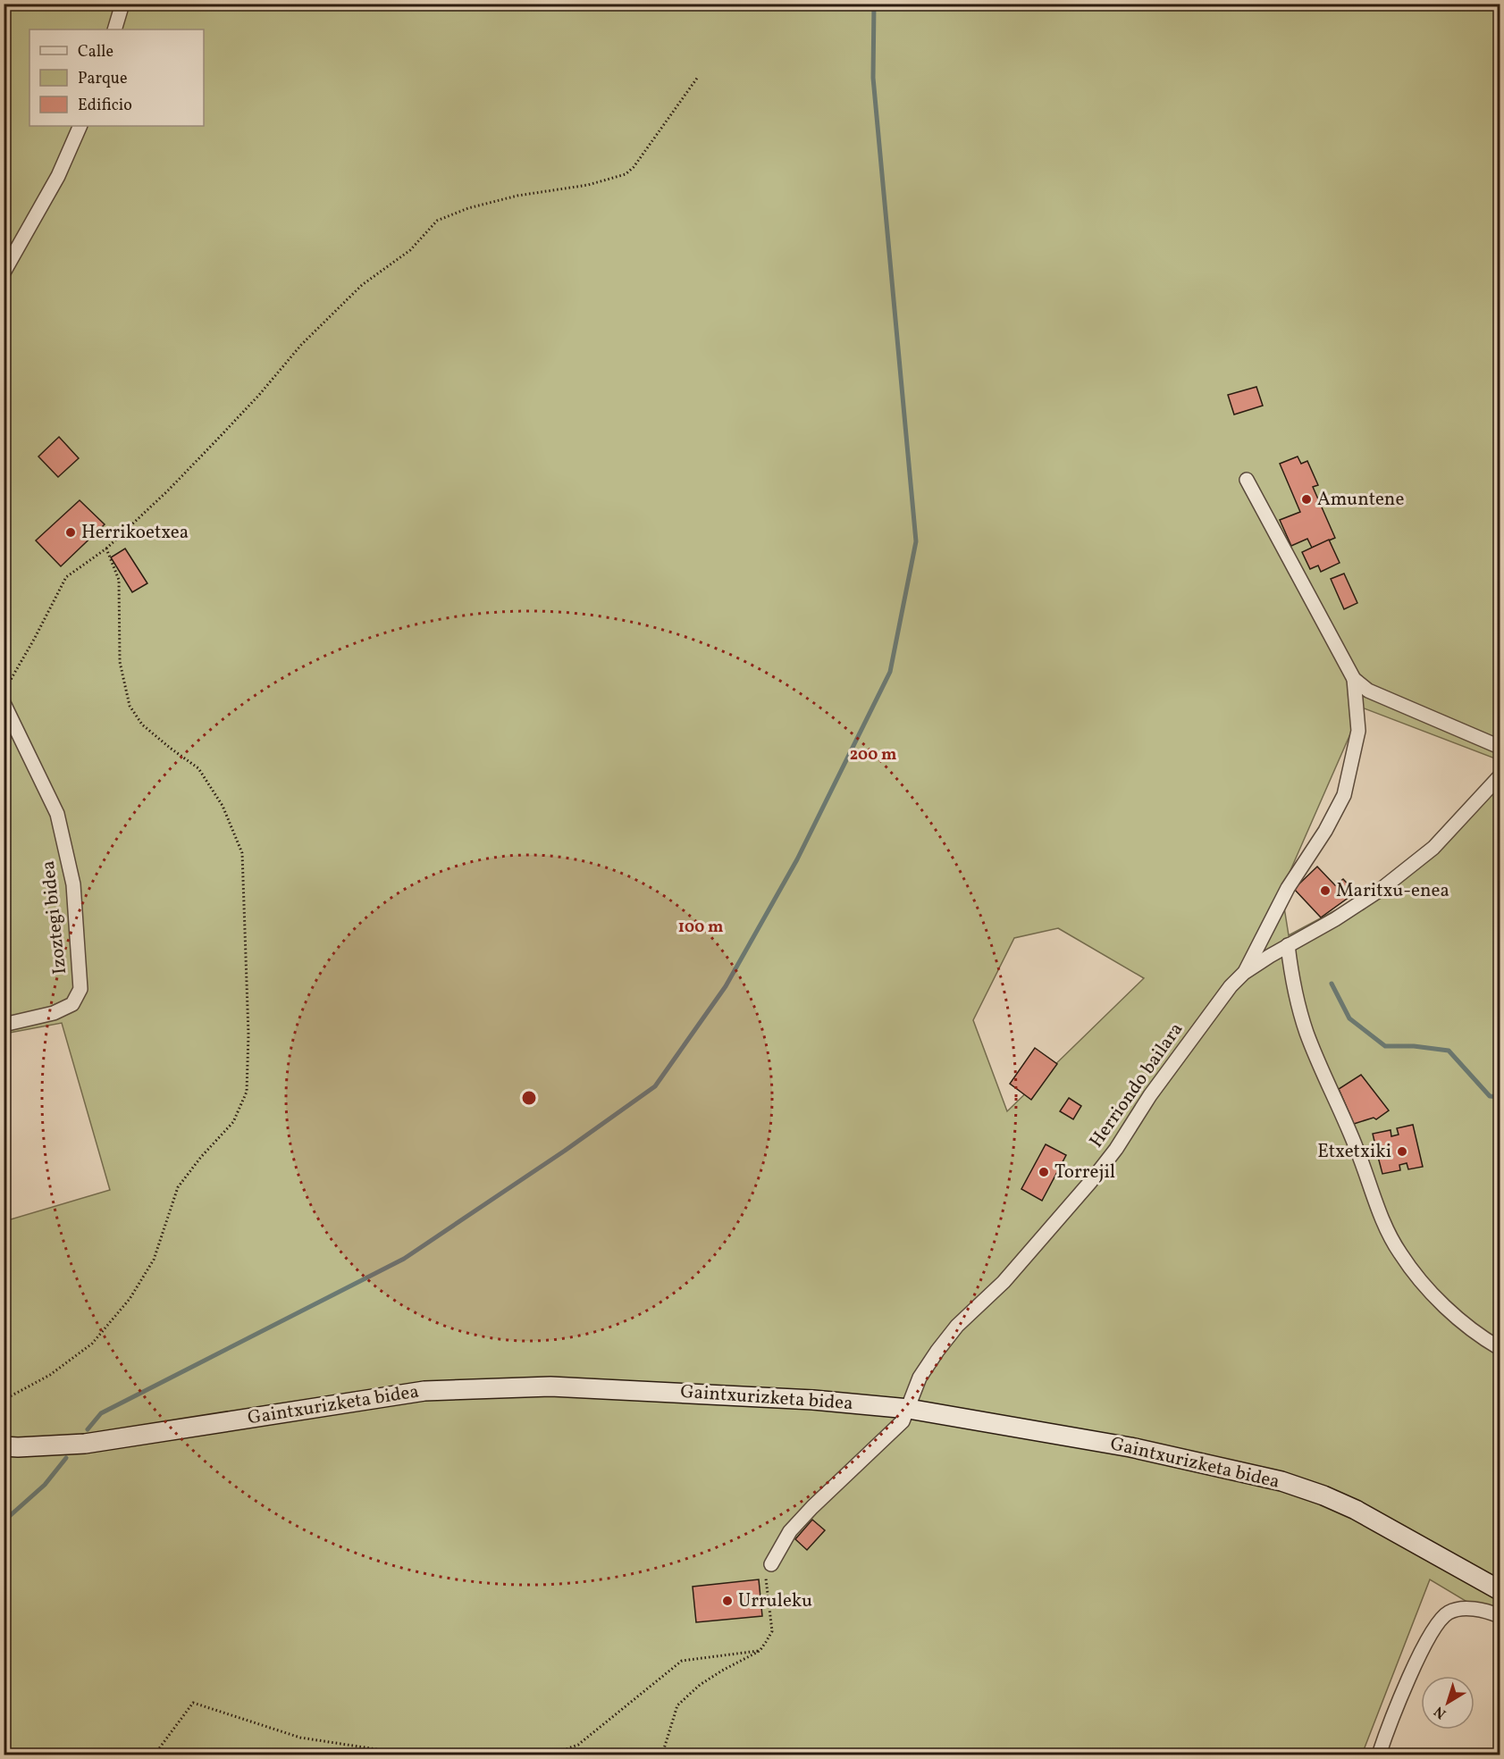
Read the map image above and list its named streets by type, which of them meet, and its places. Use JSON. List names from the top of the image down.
{
  "streets": {
    "main road": ["Gaintxurizketa bidea"],
    "street": ["Izoztegi bidea", "Herriondo bailara"]
  },
  "crossings": [
    ["Herriondo bailara", "Gaintxurizketa bidea"]
  ],
  "places": [
    "Amuntene",
    "Herrikoetxea",
    "Maritxu-enea",
    "Etxetxiki",
    "Torrejil",
    "Urruleku"
  ],
  "legend": ["Calle", "Parque", "Edificio"],
  "north": "bottom left",
  "rings": ["200 m", "100 m"]
}
